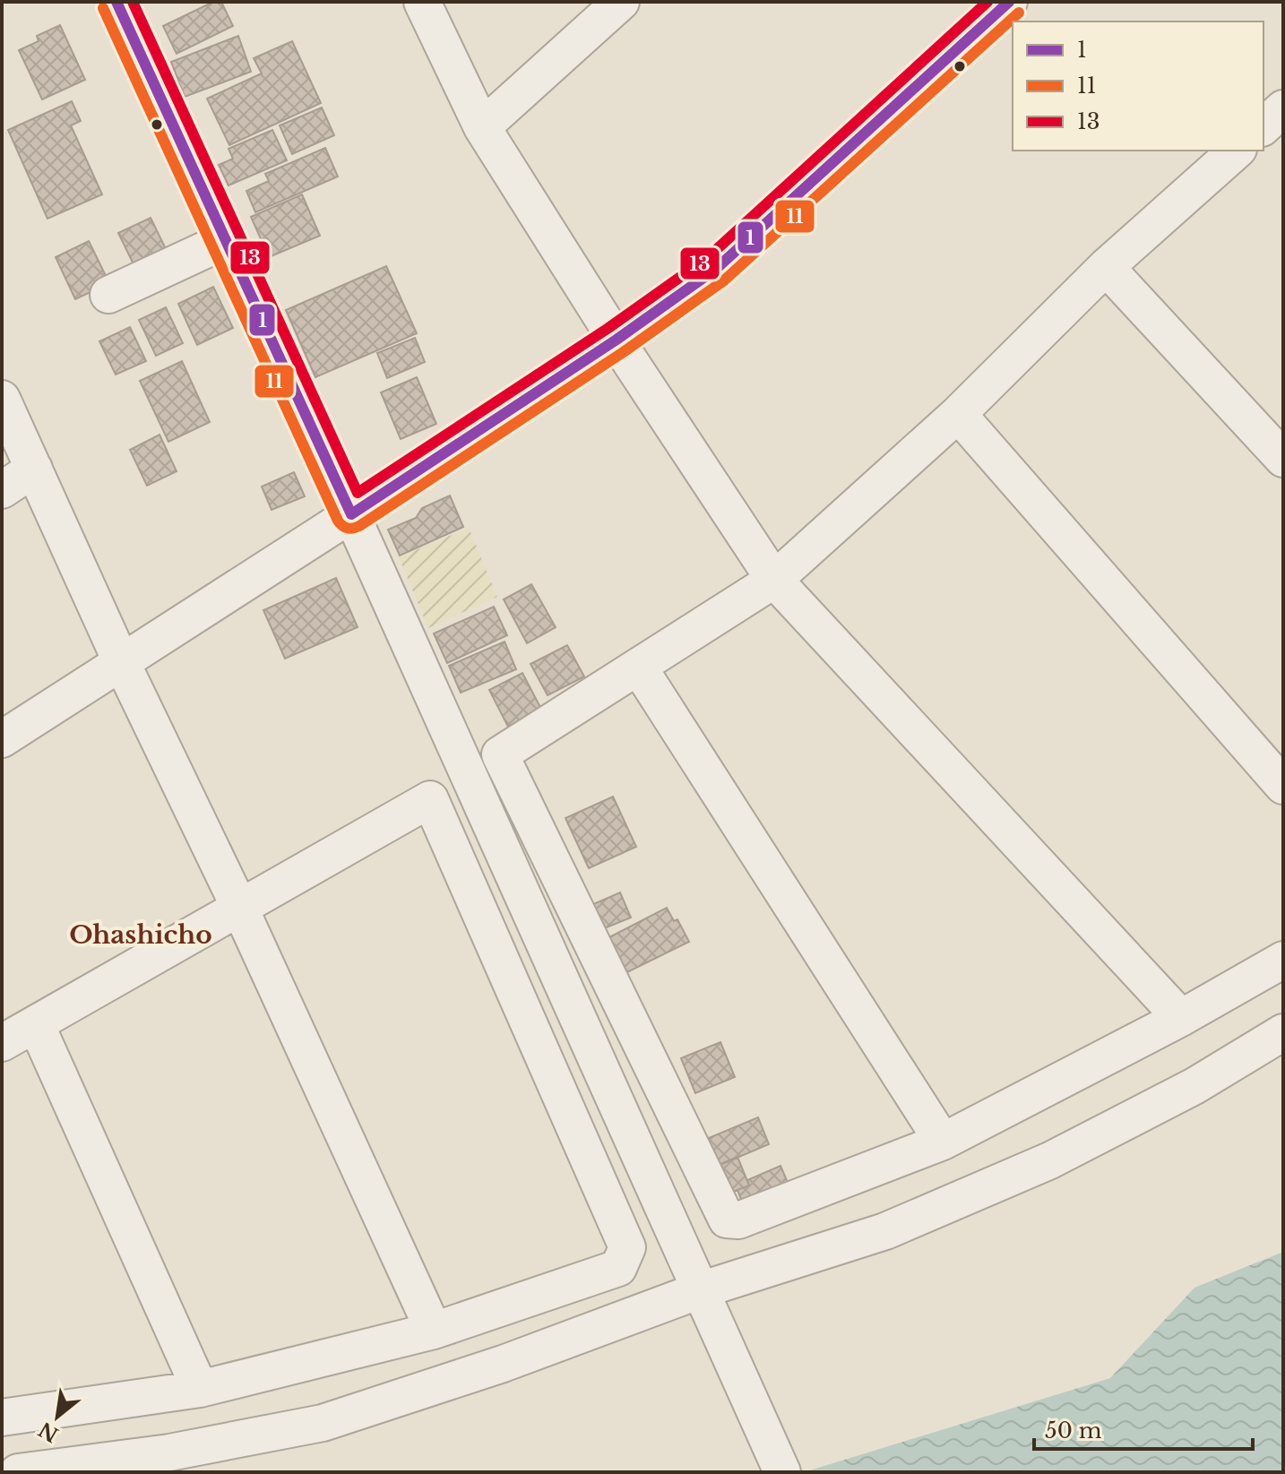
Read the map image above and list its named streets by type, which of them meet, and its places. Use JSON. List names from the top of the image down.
{
  "districts": ["Ohashicho"],
  "lines": ["transit line 1", "transit line 13", "transit line 11"],
  "legend": ["1", "11", "13"],
  "scale_bar": "50 m",
  "north": "bottom left"
}
